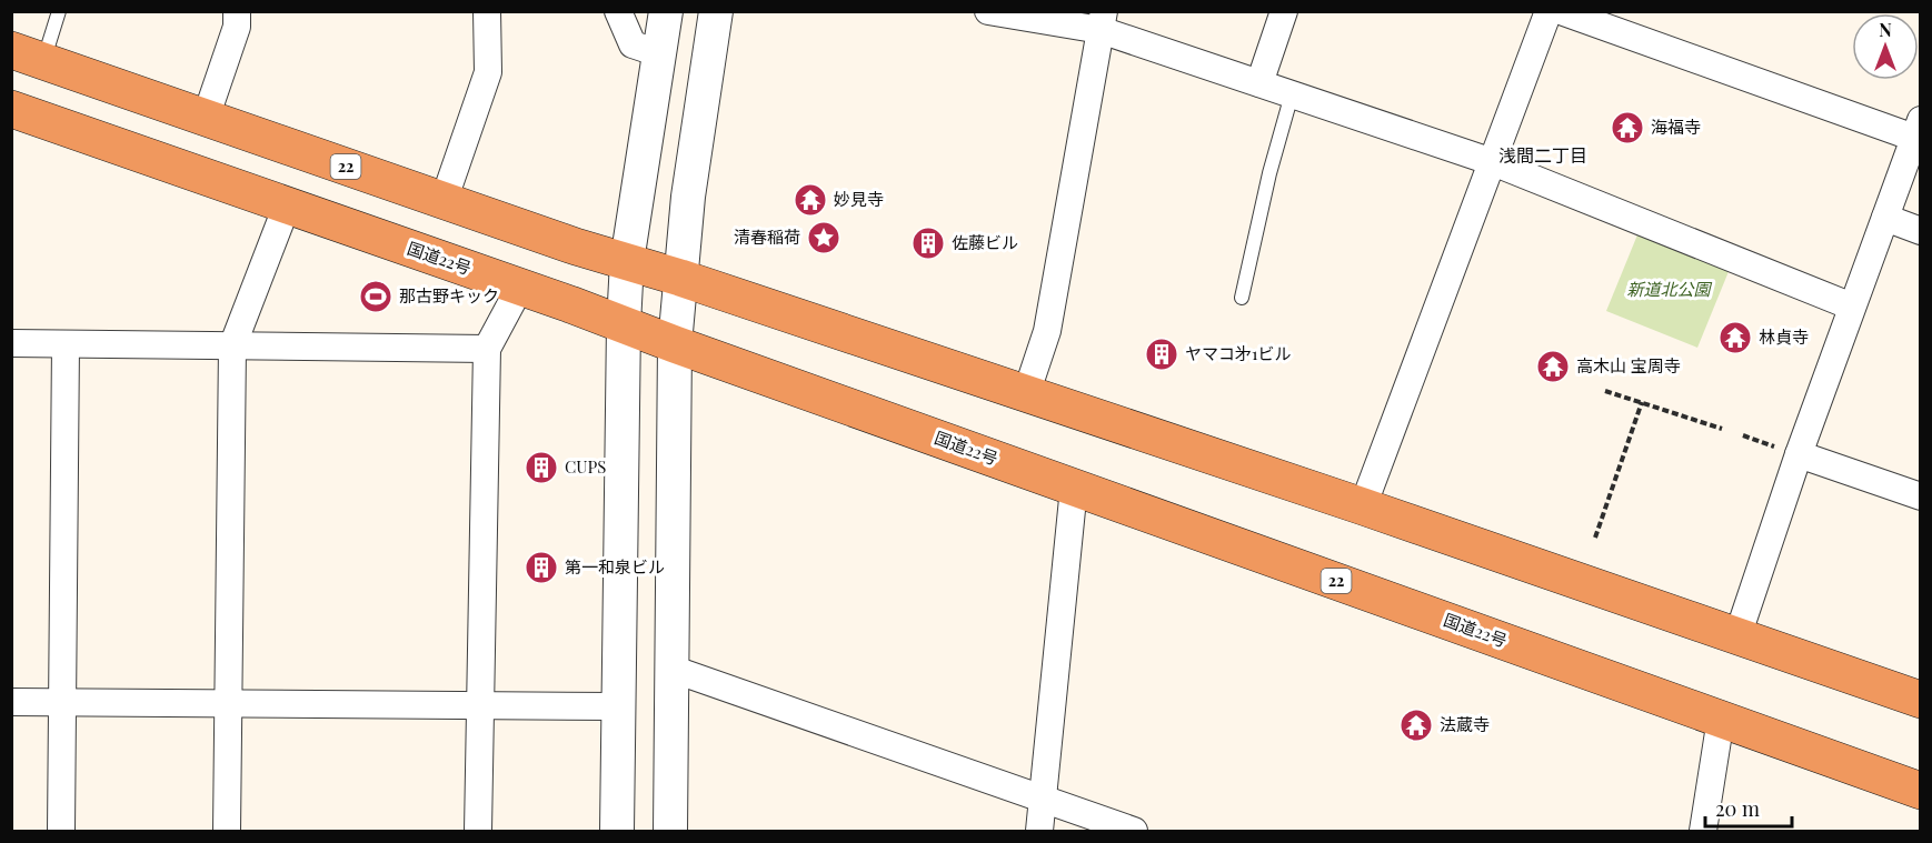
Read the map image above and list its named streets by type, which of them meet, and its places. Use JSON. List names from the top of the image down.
{
  "streets": {
    "highway": ["22", "国道22号"]
  },
  "districts": ["浅間二丁目"],
  "parks": ["新道北公園"],
  "places": {
    "temple": [
      "海福寺",
      "妙見寺",
      "林貞寺",
      "高木山 宝周寺",
      "法蔵寺"
    ],
    "place": ["清春稲荷"],
    "building": [
      "佐藤ビル",
      "ヤマコ㐧1ビル",
      "CUPS",
      "第一和泉ビル"
    ],
    "sports": ["那古野キック"]
  },
  "scale_bar": "20 m",
  "north": "top"
}
